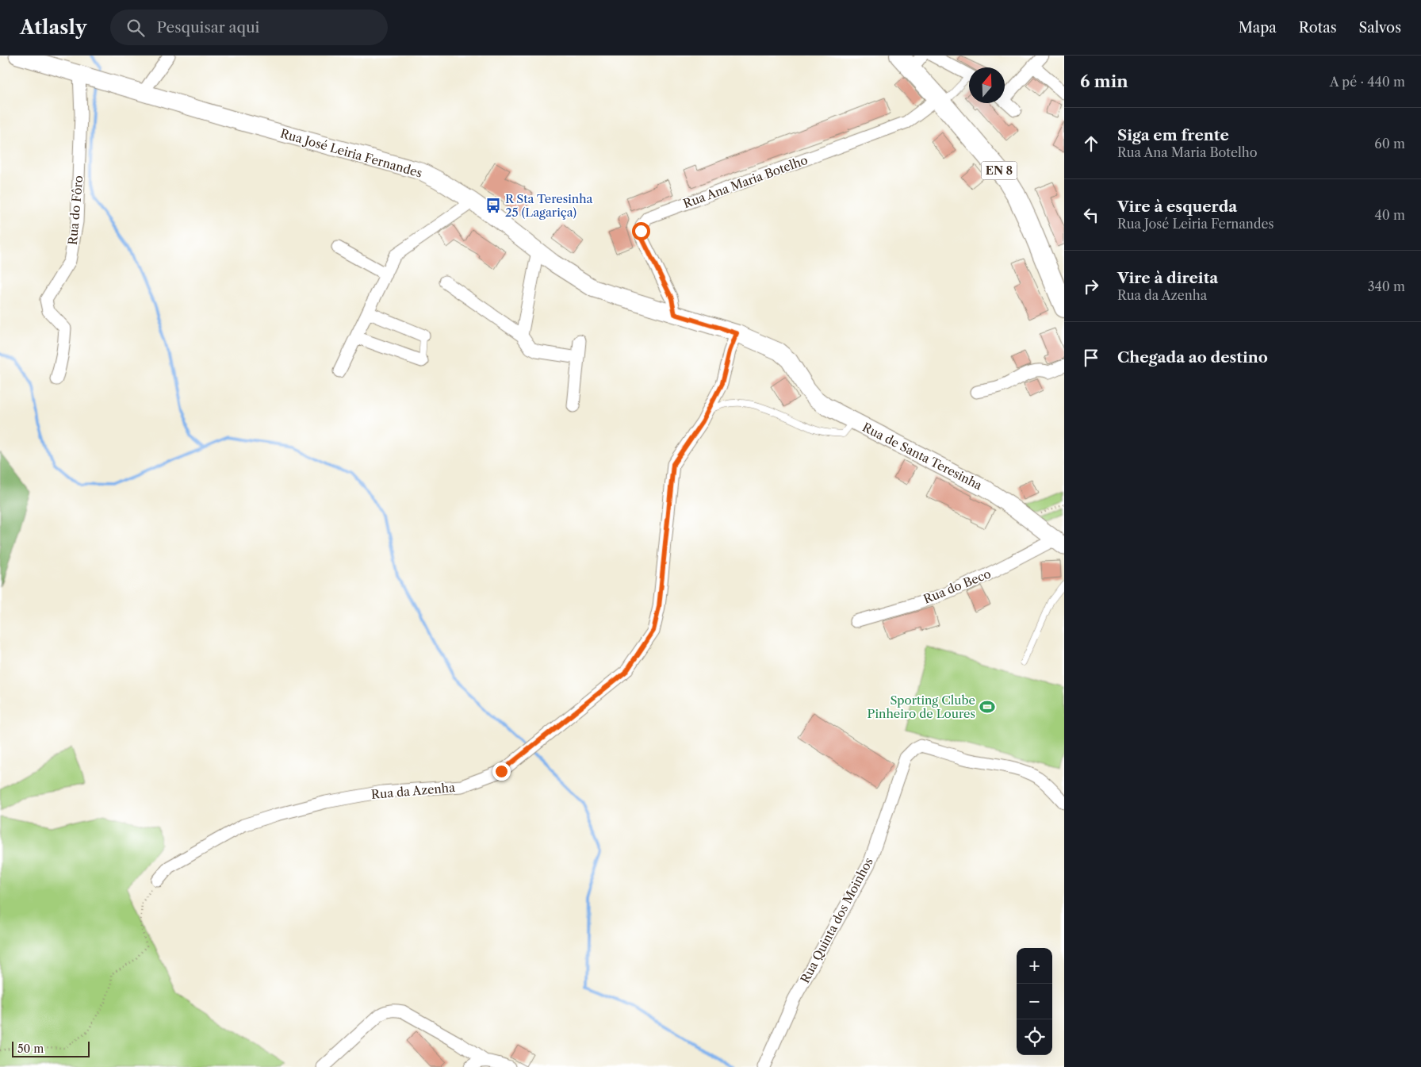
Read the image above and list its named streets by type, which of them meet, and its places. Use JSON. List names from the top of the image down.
{
  "streets": {
    "main road": ["Rua José Leiria Fernandes", "EN 8", "Rua de Santa Teresinha"],
    "street": [
      "Rua Ana Maria Botelho",
      "Rua do Fôro",
      "Rua do Beco",
      "Rua da Azenha",
      "Rua Quinta dos Moinhos"
    ]
  },
  "crossings": [
    ["Rua José Leiria Fernandes", "Rua Ana Maria Botelho"],
    ["Rua José Leiria Fernandes", "Rua do Fôro"],
    ["Rua José Leiria Fernandes", "Rua de Santa Teresinha"],
    ["Rua José Leiria Fernandes", "Rua da Azenha"],
    ["EN 8", "Rua Ana Maria Botelho"],
    ["Rua de Santa Teresinha", "Rua do Beco"]
  ],
  "places": {
    "bus stop": ["R Sta Teresinha 25 (Lagariça)"],
    "sports": ["Sporting Clube Pinheiro de Loures"]
  },
  "scale_bar": "50 m",
  "north": "top",
  "page": {
    "header": "Atlasly",
    "search": "Pesquisar aqui",
    "nav": ["Mapa", "Rotas", "Salvos"],
    "heading": ["6 min", "A pé · 440 m"],
    "list": [
      ["Siga em frente", "Rua Ana Maria Botelho", "60 m"],
      ["Vire à esquerda", "Rua José Leiria Fernandes", "40 m"],
      ["Vire à direita", "Rua da Azenha", "340 m"],
      "Chegada ao destino"
    ],
    "map_buttons": ["+", "−"],
    "scale": "50 m"
  }
}
